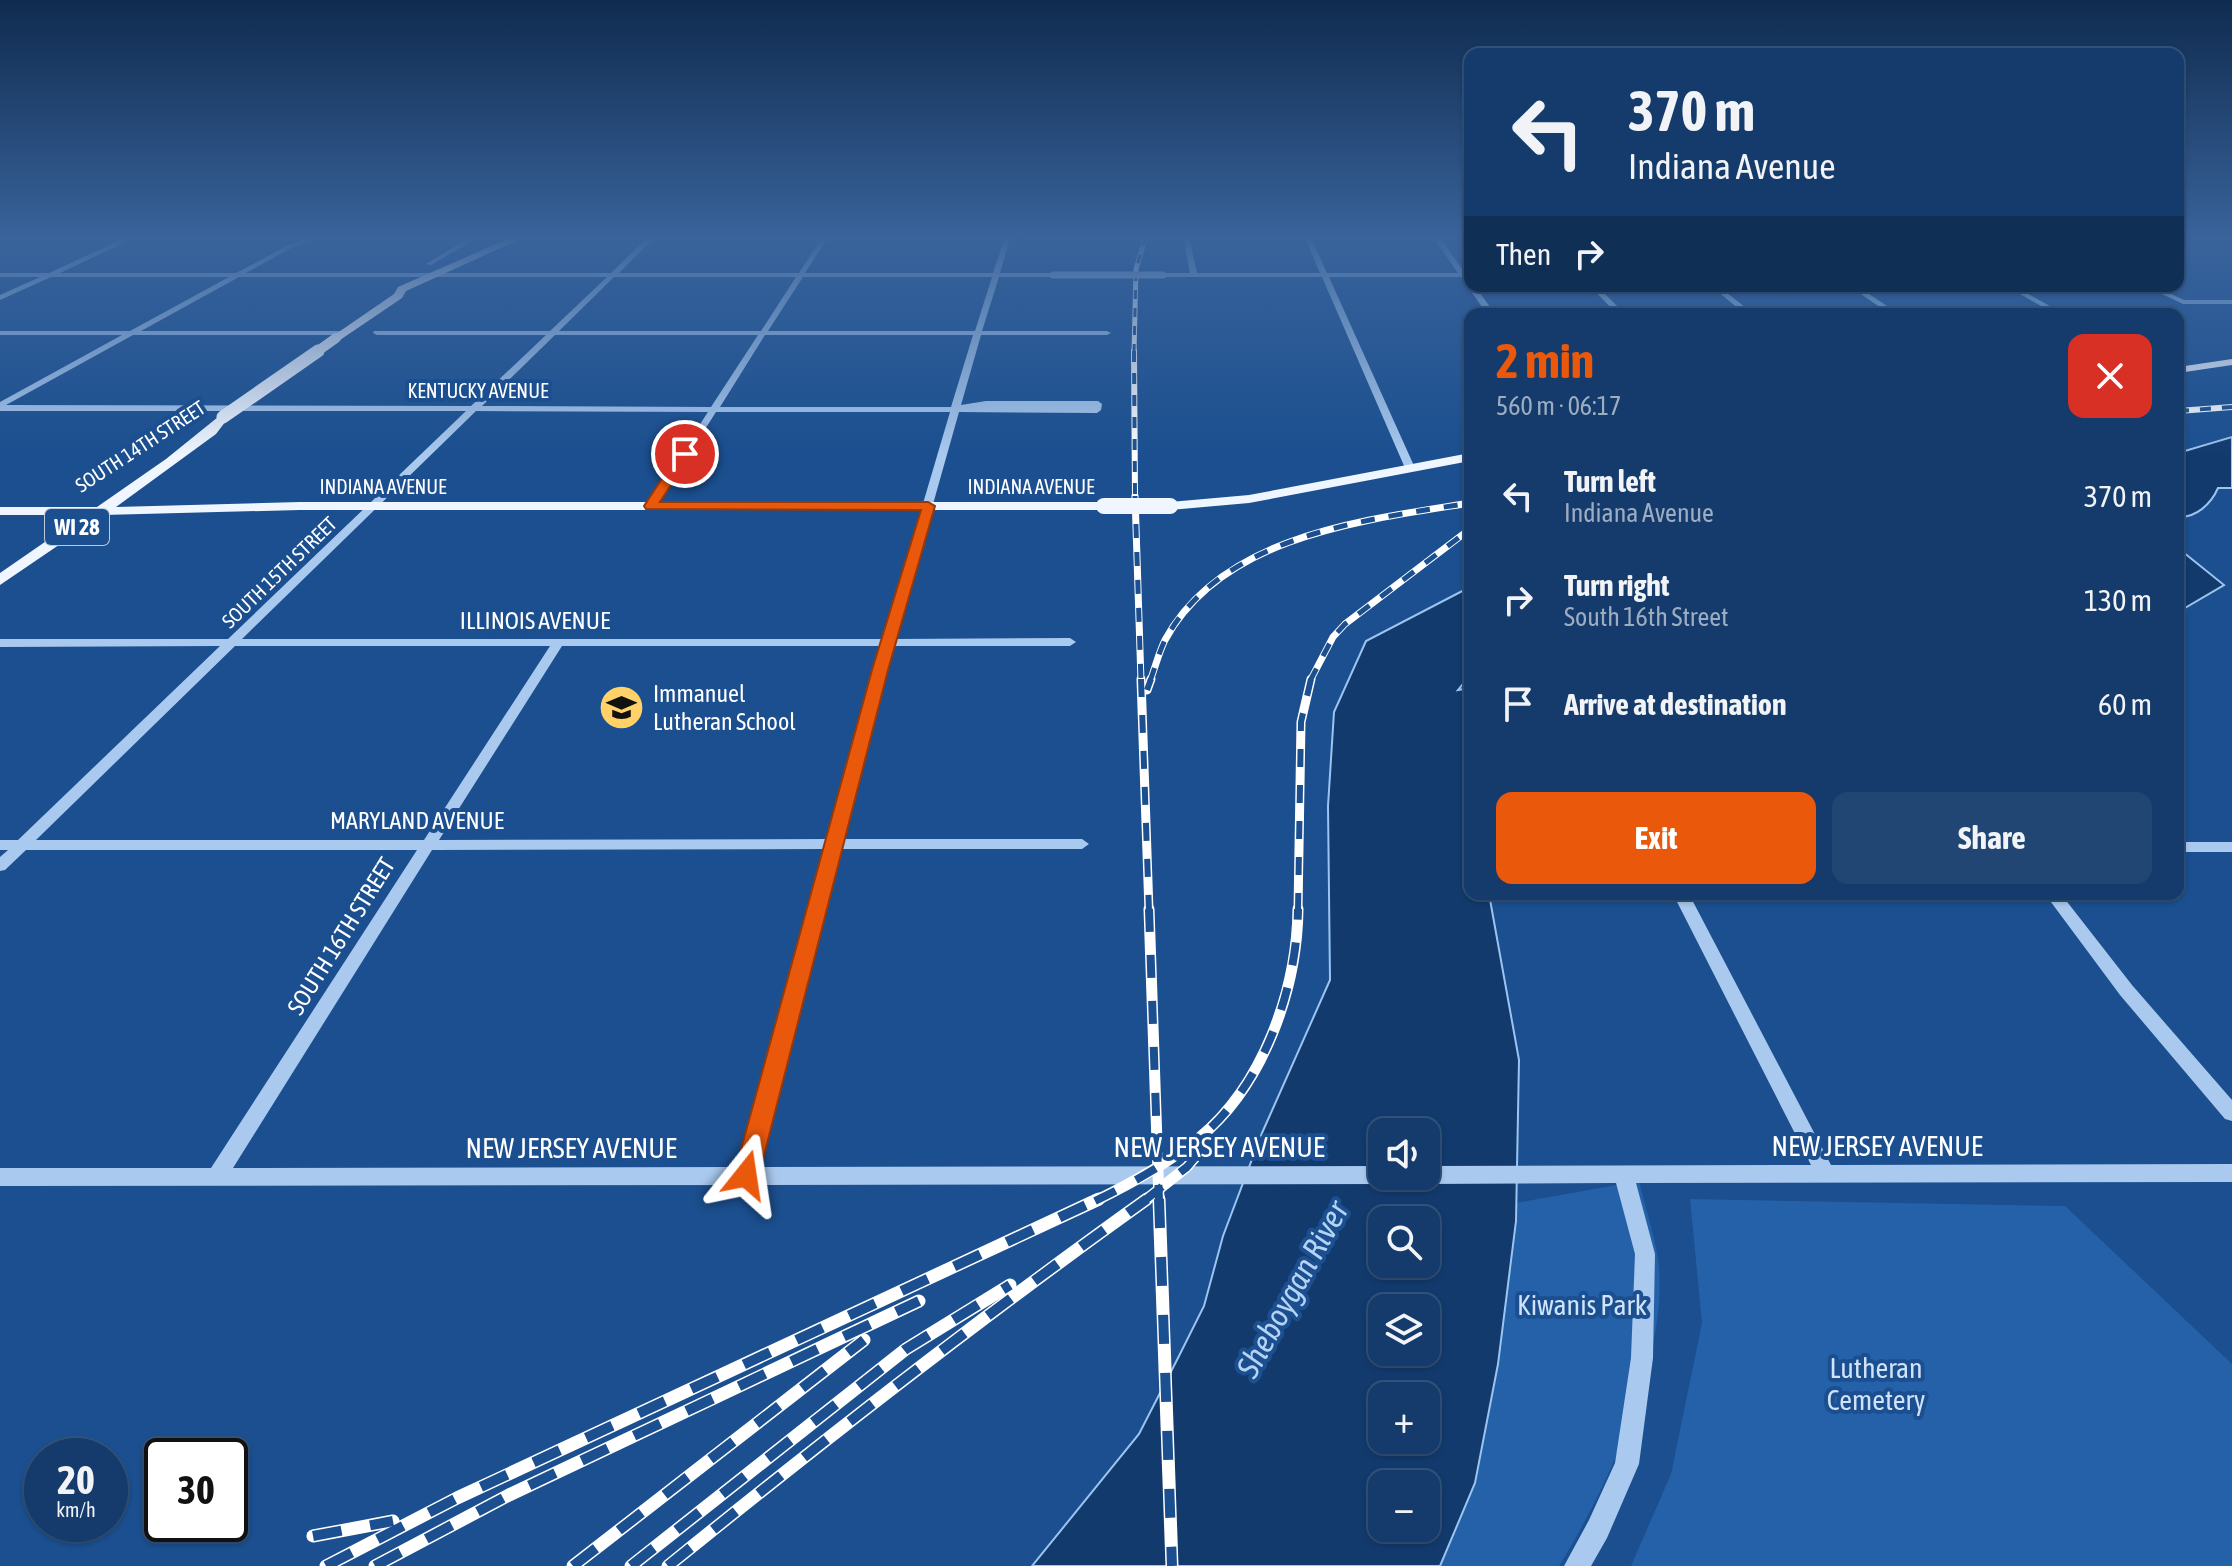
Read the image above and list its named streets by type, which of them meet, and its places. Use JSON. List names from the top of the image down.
{
  "streets": {
    "main road": ["SOUTH 14TH STREET", "INDIANA AVENUE", "WI 28"],
    "street": [
      "KENTUCKY AVENUE",
      "SOUTH 15TH STREET",
      "ILLINOIS AVENUE",
      "MARYLAND AVENUE",
      "SOUTH 16TH STREET",
      "NEW JERSEY AVENUE"
    ]
  },
  "crossings": [
    ["KENTUCKY AVENUE", "SOUTH 15TH STREET"],
    ["SOUTH 14TH STREET", "INDIANA AVENUE"],
    ["INDIANA AVENUE", "SOUTH 15TH STREET"],
    ["SOUTH 15TH STREET", "ILLINOIS AVENUE"],
    ["SOUTH 15TH STREET", "MARYLAND AVENUE"],
    ["ILLINOIS AVENUE", "SOUTH 16TH STREET"],
    ["MARYLAND AVENUE", "SOUTH 16TH STREET"],
    ["SOUTH 16TH STREET", "NEW JERSEY AVENUE"]
  ],
  "water": ["Sheboygan River"],
  "parks": ["Kiwanis Park", "Lutheran Cemetery"],
  "places": {
    "school or university": ["Immanuel Lutheran School"]
  },
  "page": {
    "turn": ["370 m", "Indiana Avenue"],
    "then": "Then",
    "heading": ["2 min", "560 m · 06:17"],
    "list": [
      {
        "name": "Turn left",
        "note": "Indiana Avenue",
        "value": "370 m"
      },
      {
        "name": "Turn right",
        "note": "South 16th Street",
        "value": "130 m"
      },
      {
        "name": "Arrive at destination",
        "value": "60 m"
      }
    ],
    "buttons": ["Exit", "Share"],
    "map_buttons": ["+", "−"],
    "speed": "20 km/h",
    "limit": "30"
  }
}
